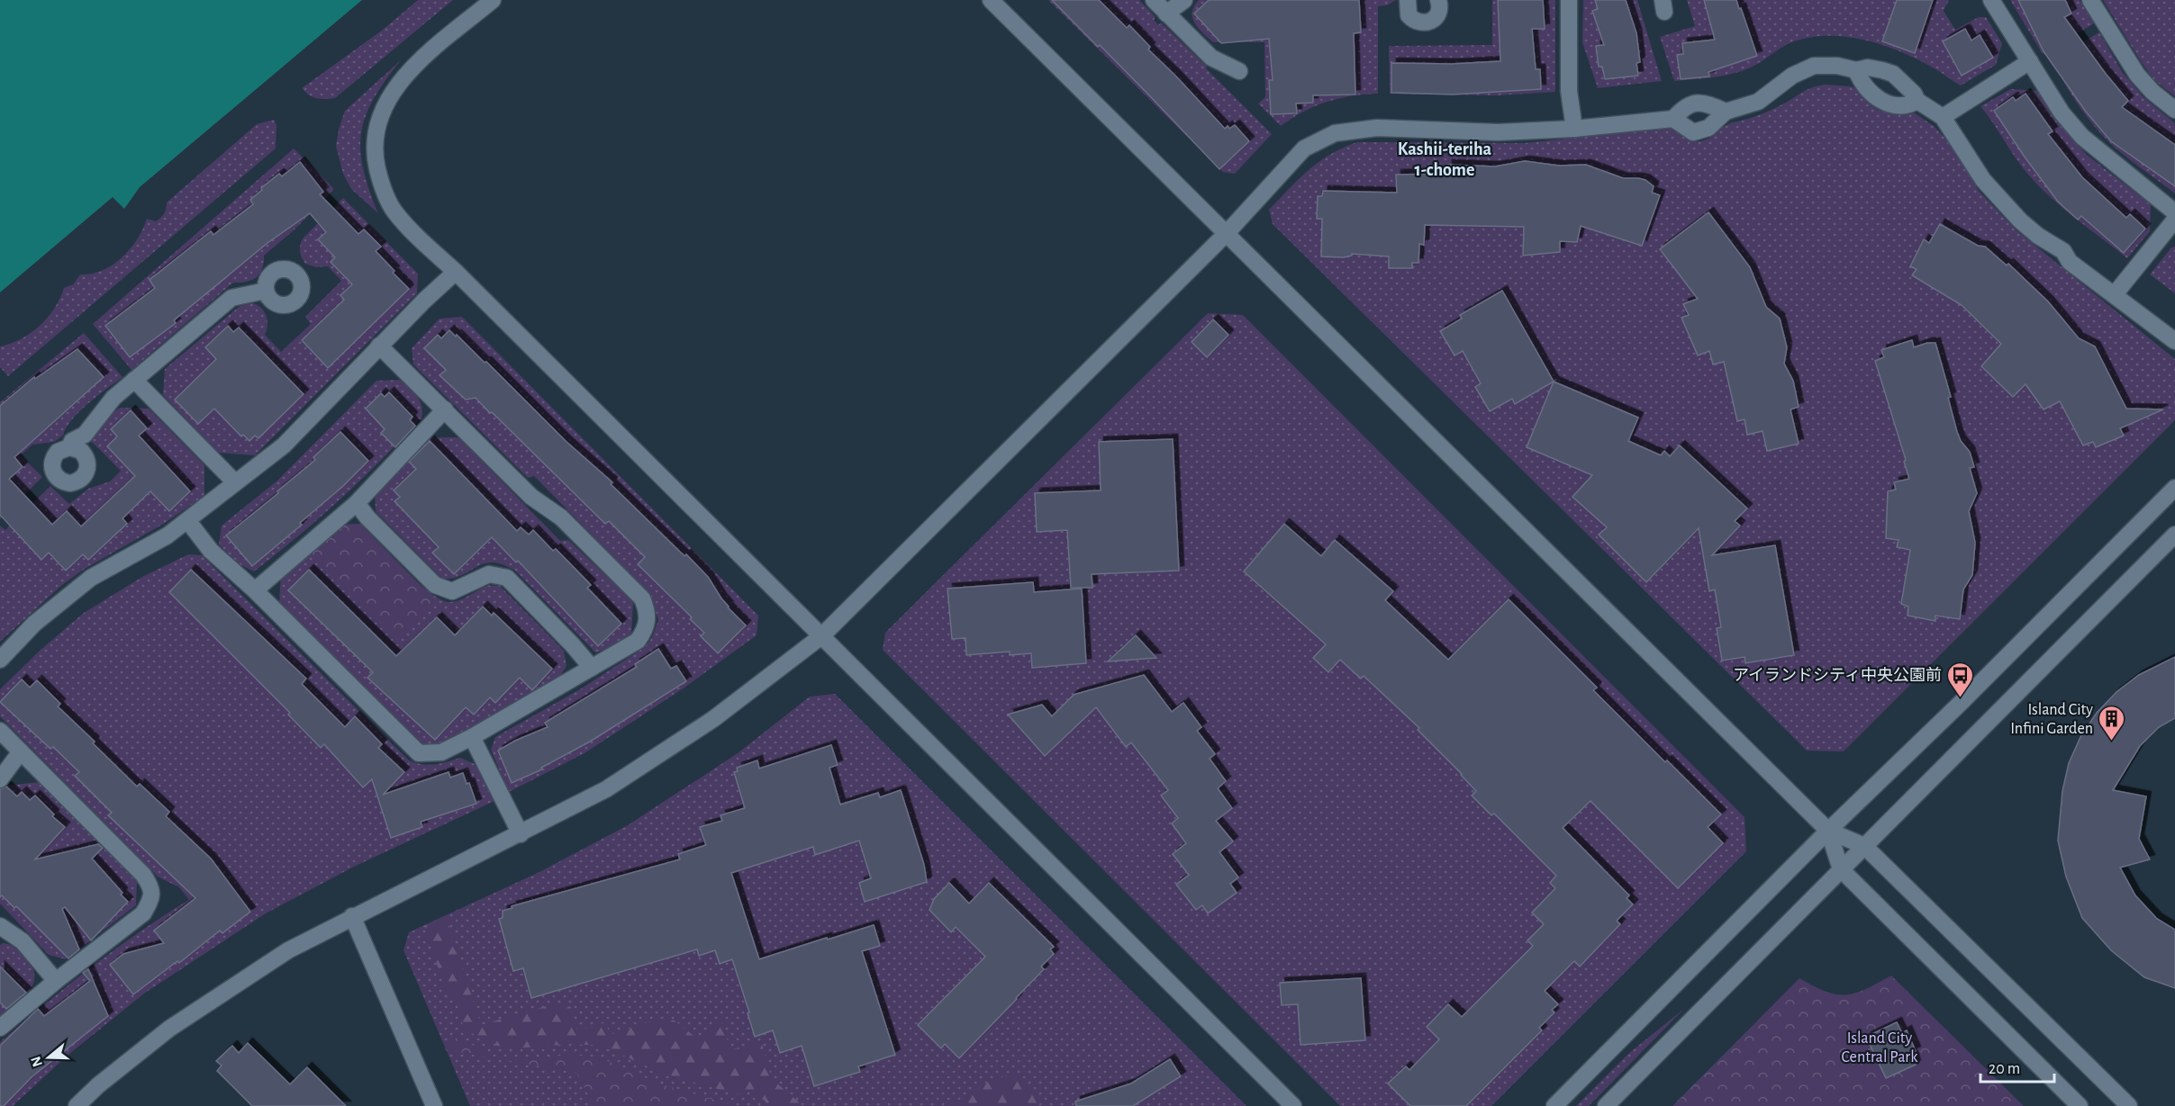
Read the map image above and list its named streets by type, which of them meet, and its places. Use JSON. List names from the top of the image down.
{
  "districts": ["Kashii-teriha 1-chome"],
  "parks": ["Island City Central Park"],
  "places": {
    "bus stop": ["アイランドシティ中央公園前"],
    "building": ["Island City Infini Garden"]
  },
  "scale_bar": "20 m",
  "north": "left"
}
